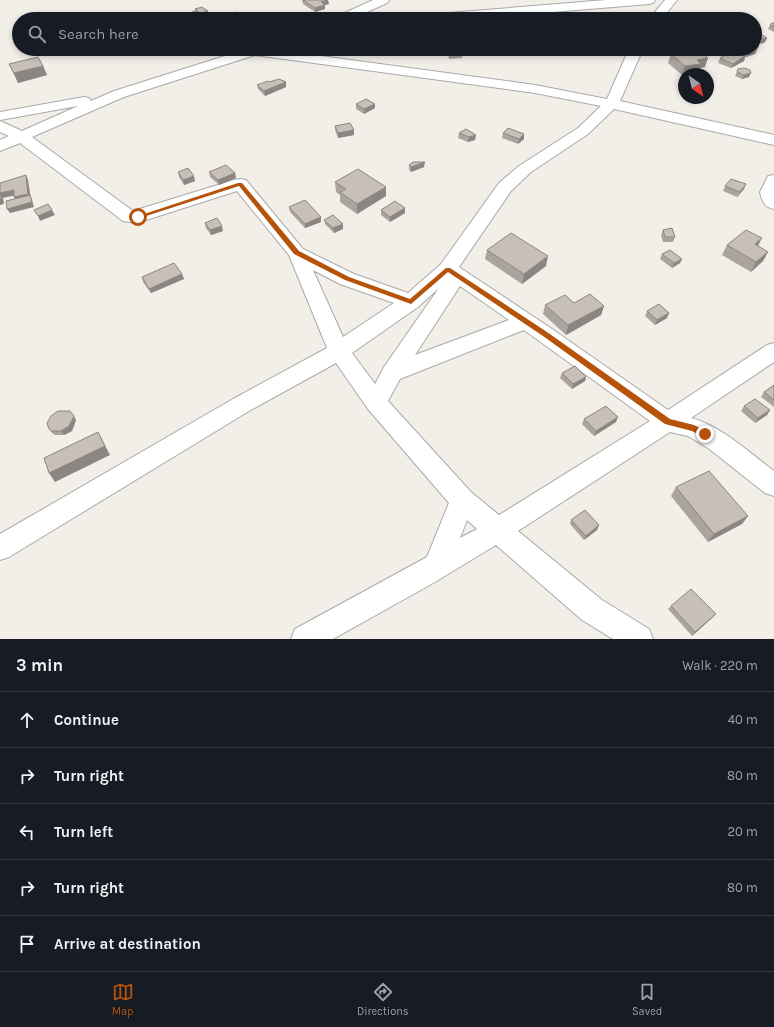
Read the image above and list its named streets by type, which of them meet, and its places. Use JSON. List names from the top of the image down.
{
  "north": "bottom right",
  "page": {
    "search": "Search here",
    "heading": ["3 min", "Walk · 220 m"],
    "list": [
      ["Continue", "40 m"],
      ["Turn right", "80 m"],
      ["Turn left", "20 m"],
      ["Turn right", "80 m"],
      "Arrive at destination"
    ],
    "nav": ["Map", "Directions", "Saved"]
  }
}
